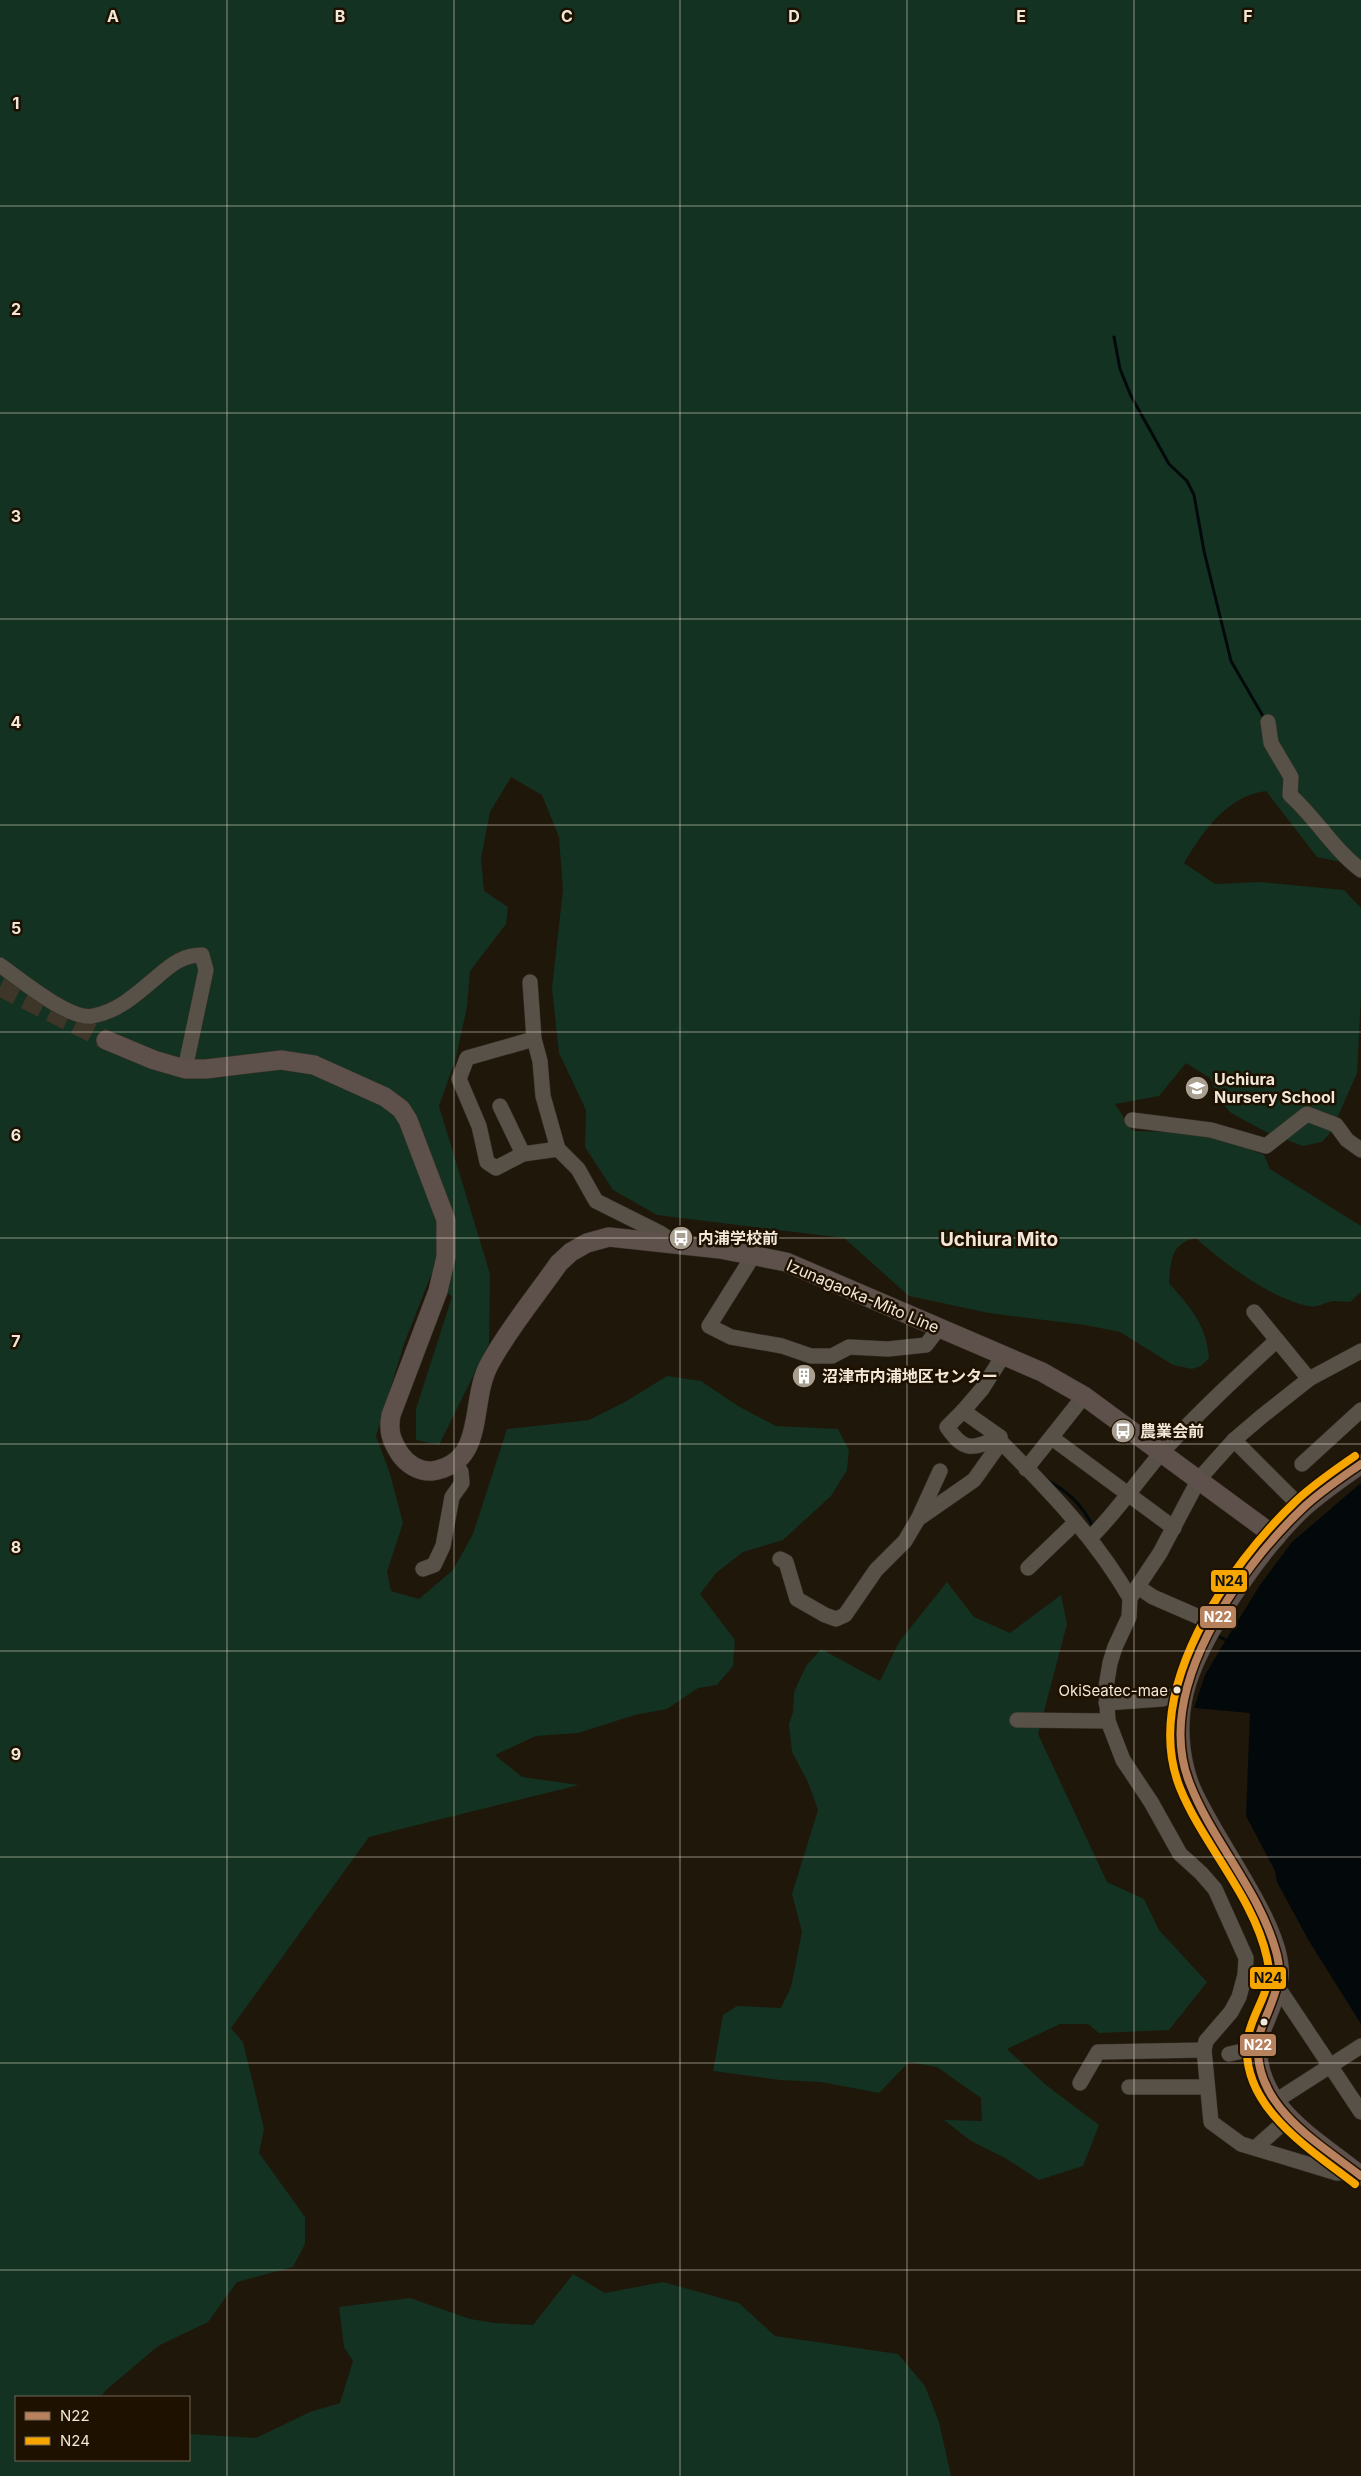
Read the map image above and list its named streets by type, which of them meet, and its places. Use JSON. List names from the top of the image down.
{
  "streets": {
    "main road": ["Izunagaoka-Mito Line"]
  },
  "districts": ["Uchiura Mito"],
  "places": {
    "school or university": ["Uchiura Nursery School"],
    "bus stop": ["内浦学校前", "農業会前"],
    "building": ["沼津市内浦地区センター"],
    "other": ["OkiSeatec-mae"]
  },
  "lines": ["transit line N24", "transit line N22"],
  "legend": ["N22", "N24"],
  "grid": {
    "columns": [
      "A",
      "B",
      "C",
      "D",
      "E",
      "F"
    ],
    "rows": [
      "1",
      "2",
      "3",
      "4",
      "5",
      "6",
      "7",
      "8",
      "9"
    ]
  }
}
